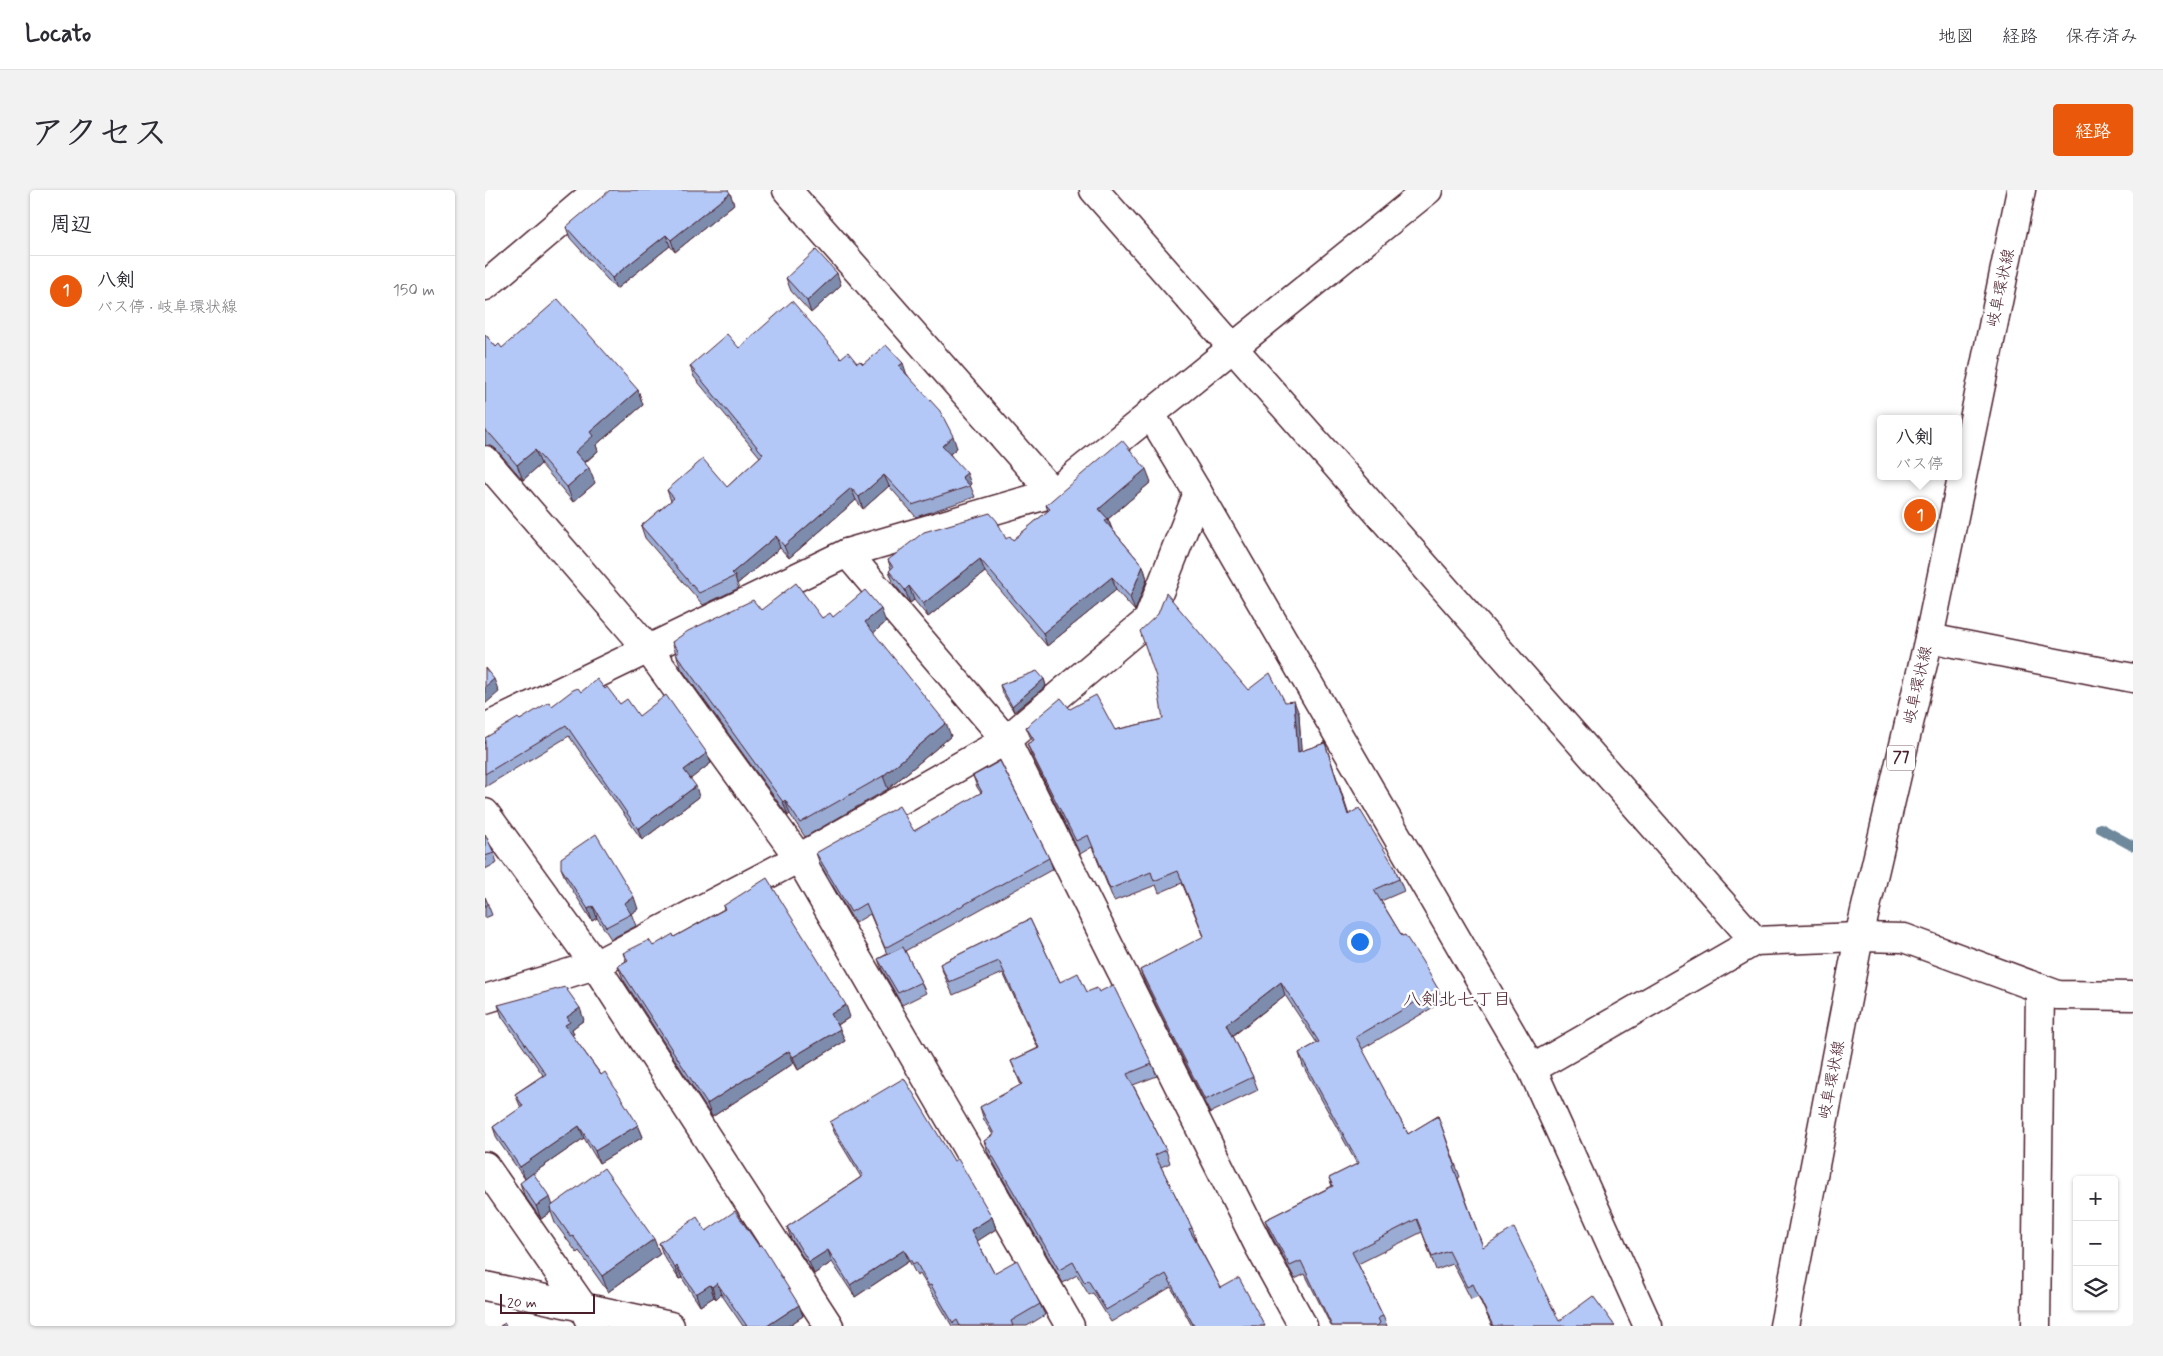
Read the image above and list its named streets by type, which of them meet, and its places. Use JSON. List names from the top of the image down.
{
  "streets": {
    "street": ["岐阜環状線", "77"]
  },
  "districts": ["八剣北七丁目"],
  "scale_bar": "20 m",
  "page": {
    "header": "Locato",
    "nav": ["地図", "経路", "保存済み"],
    "title": "アクセス",
    "buttons": "経路",
    "heading": "周辺",
    "list": [
      {
        "mark": "1",
        "name": "八剣",
        "note": "バス停 · 岐阜環状線",
        "value": "150 m"
      }
    ],
    "popup": ["八剣", "バス停"],
    "pins": "1",
    "map_buttons": ["+", "−"],
    "scale": "20 m"
  }
}
